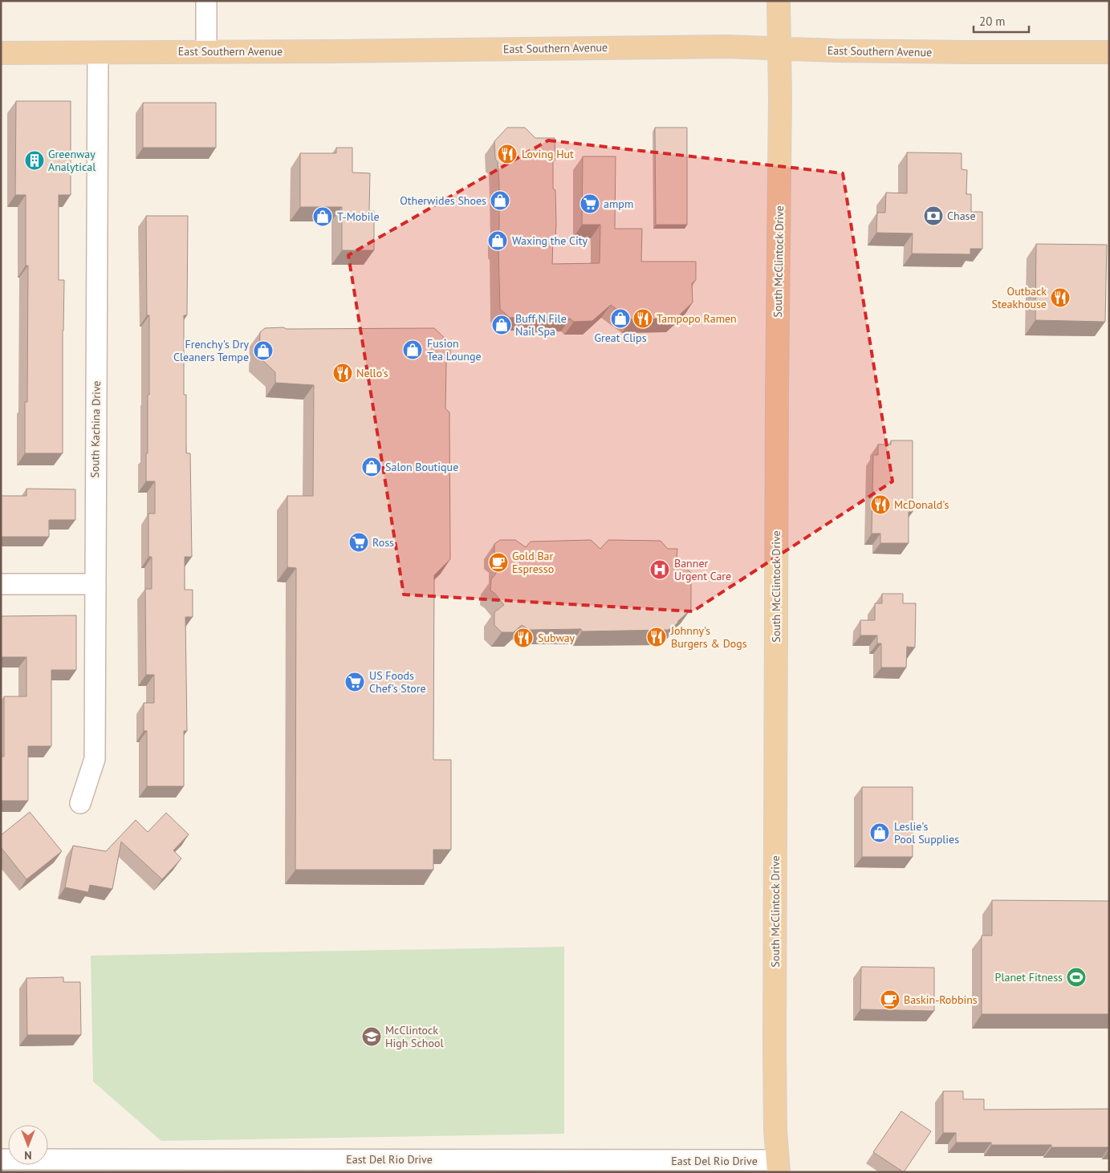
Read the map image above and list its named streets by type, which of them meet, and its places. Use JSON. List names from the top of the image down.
{
  "streets": {
    "main road": ["East Southern Avenue", "South McClintock Drive"],
    "street": ["South Kachina Drive", "East Del Rio Drive"]
  },
  "crossings": [
    ["East Southern Avenue", "South McClintock Drive"],
    ["East Southern Avenue", "South Kachina Drive"],
    ["South McClintock Drive", "East Del Rio Drive"]
  ],
  "places": {
    "restaurant": [
      "Loving Hut",
      "Outback Steakhouse",
      "Tampopo Ramen",
      "Nello's",
      "McDonald's",
      "Johnny's Burgers & Dogs",
      "Subway"
    ],
    "building": ["Greenway Analytical"],
    "shop": [
      "Otherwides Shoes",
      "T-Mobile",
      "Waxing the City",
      "Great Clips",
      "Buff N File Nail Spa",
      "Fusion Tea Lounge",
      "Frenchy's Dry Cleaners Tempe",
      "Salon Boutique",
      "Leslie's Pool Supplies"
    ],
    "supermarket": ["ampm", "Ross", "US Foods Chef's Store"],
    "bank": ["Chase"],
    "cafe": ["Gold Bar Espresso", "Baskin-Robbins"],
    "hospital": ["Banner Urgent Care"],
    "sports": ["Planet Fitness"],
    "school or university": ["McClintock High School"]
  },
  "scale_bar": "20 m",
  "north": "bottom"
}
